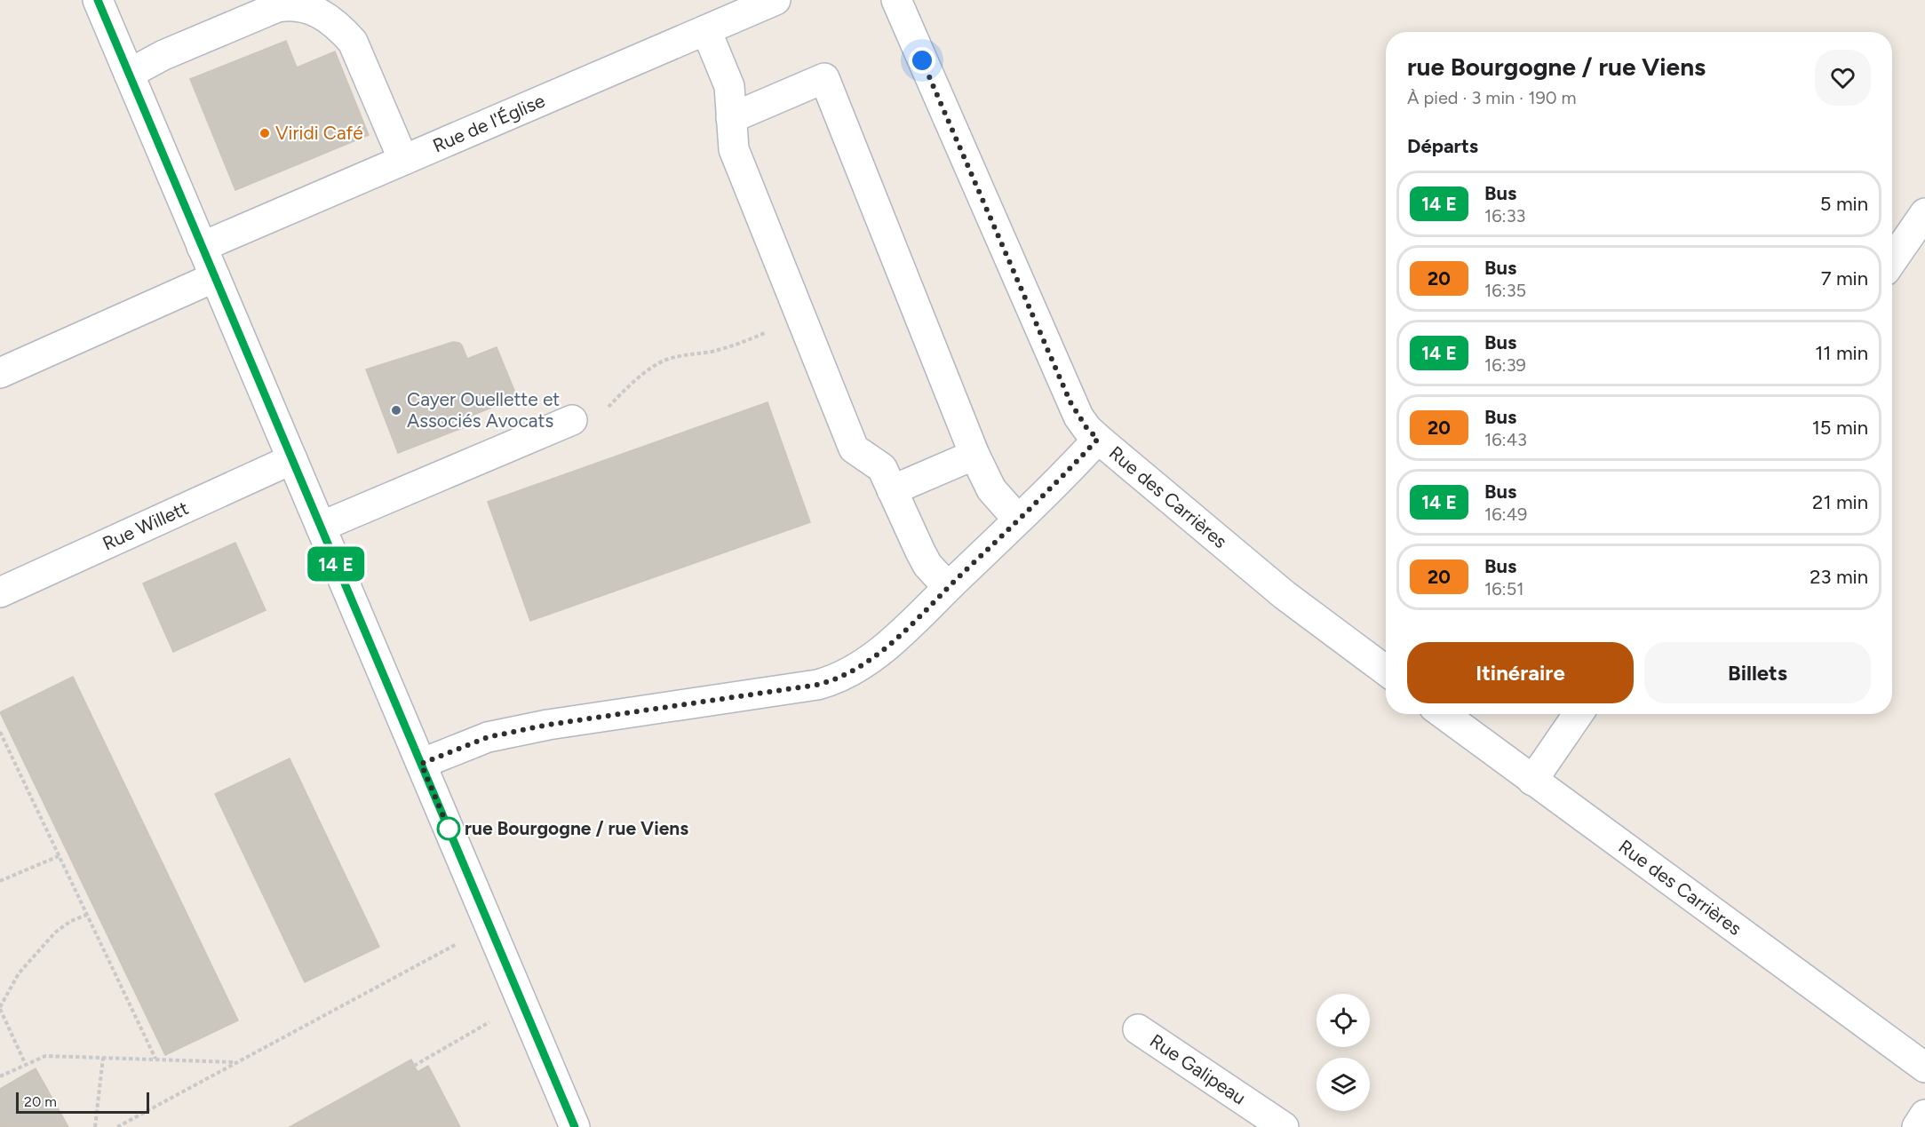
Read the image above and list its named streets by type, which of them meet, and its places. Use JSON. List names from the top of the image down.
{
  "streets": {
    "street": [
      "Rue de l'Église",
      "Rue des Carrières",
      "Rue Willett",
      "Rue Galipeau"
    ]
  },
  "places": ["Viridi Café", "Cayer Ouellette et Associés Avocats", "rue Bourgogne / rue Viens"],
  "scale_bar": "20 m",
  "page": {
    "on_map": "14 E",
    "heading": [
      ["rue Bourgogne / rue Viens", "À pied · 3 min · 190 m"],
      "Départs"
    ],
    "list": [
      {
        "mark": "14 E",
        "name": "Bus",
        "note": "16:33",
        "value": "5 min"
      },
      {
        "mark": "20",
        "name": "Bus",
        "note": "16:35",
        "value": "7 min"
      },
      {
        "mark": "14 E",
        "name": "Bus",
        "note": "16:39",
        "value": "11 min"
      },
      {
        "mark": "20",
        "name": "Bus",
        "note": "16:43",
        "value": "15 min"
      },
      {
        "mark": "14 E",
        "name": "Bus",
        "note": "16:49",
        "value": "21 min"
      },
      {
        "mark": "20",
        "name": "Bus",
        "note": "16:51",
        "value": "23 min"
      }
    ],
    "buttons": ["Itinéraire", "Billets"],
    "scale": "20 m"
  }
}
